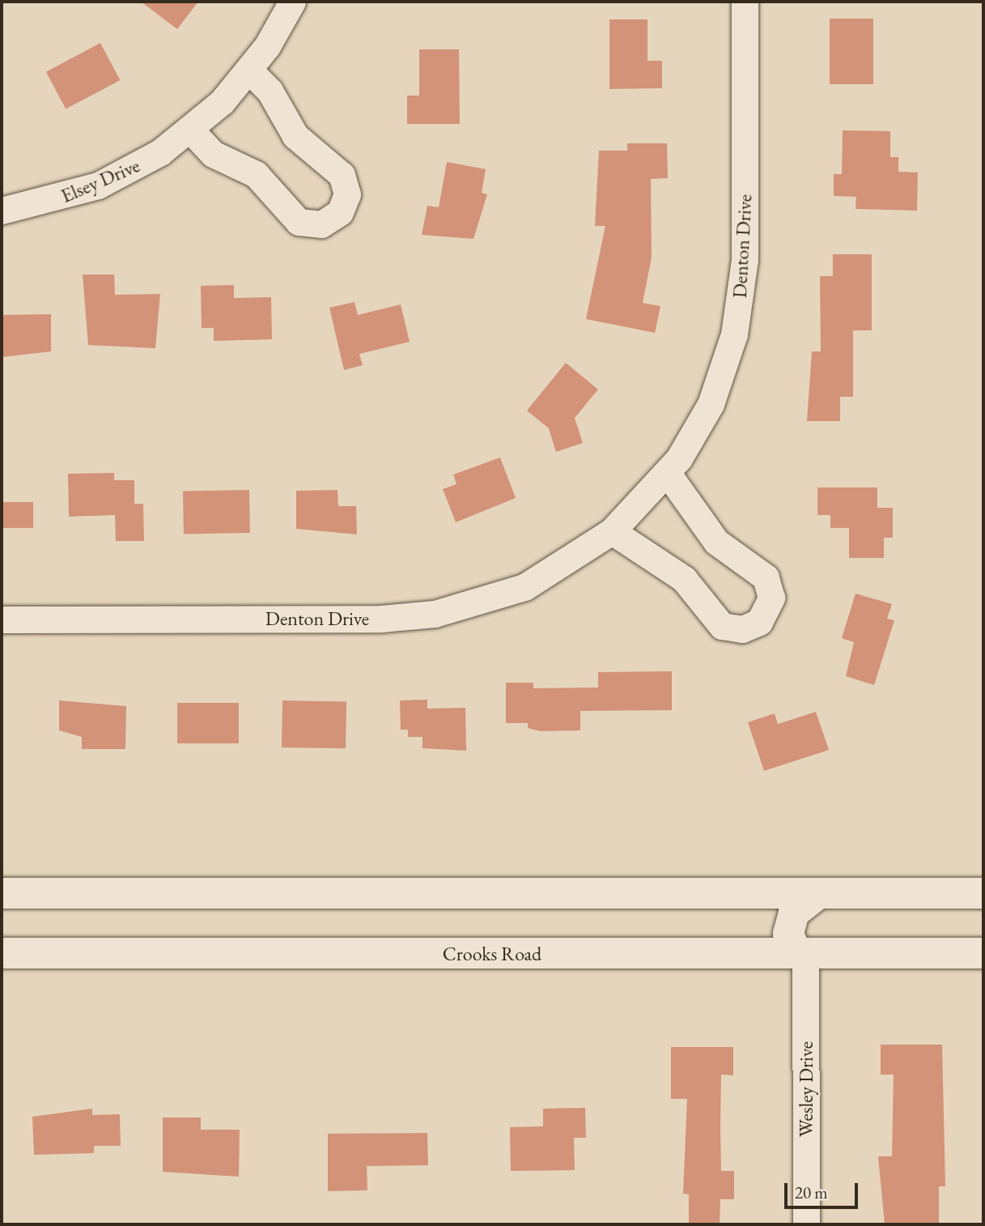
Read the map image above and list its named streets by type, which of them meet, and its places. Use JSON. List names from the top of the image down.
{
  "streets": {
    "main road": ["Crooks Road"],
    "street": ["Elsey Drive", "Denton Drive", "Wesley Drive"]
  },
  "crossings": [
    ["Crooks Road", "Wesley Drive"]
  ],
  "scale_bar": "20 m"
}
